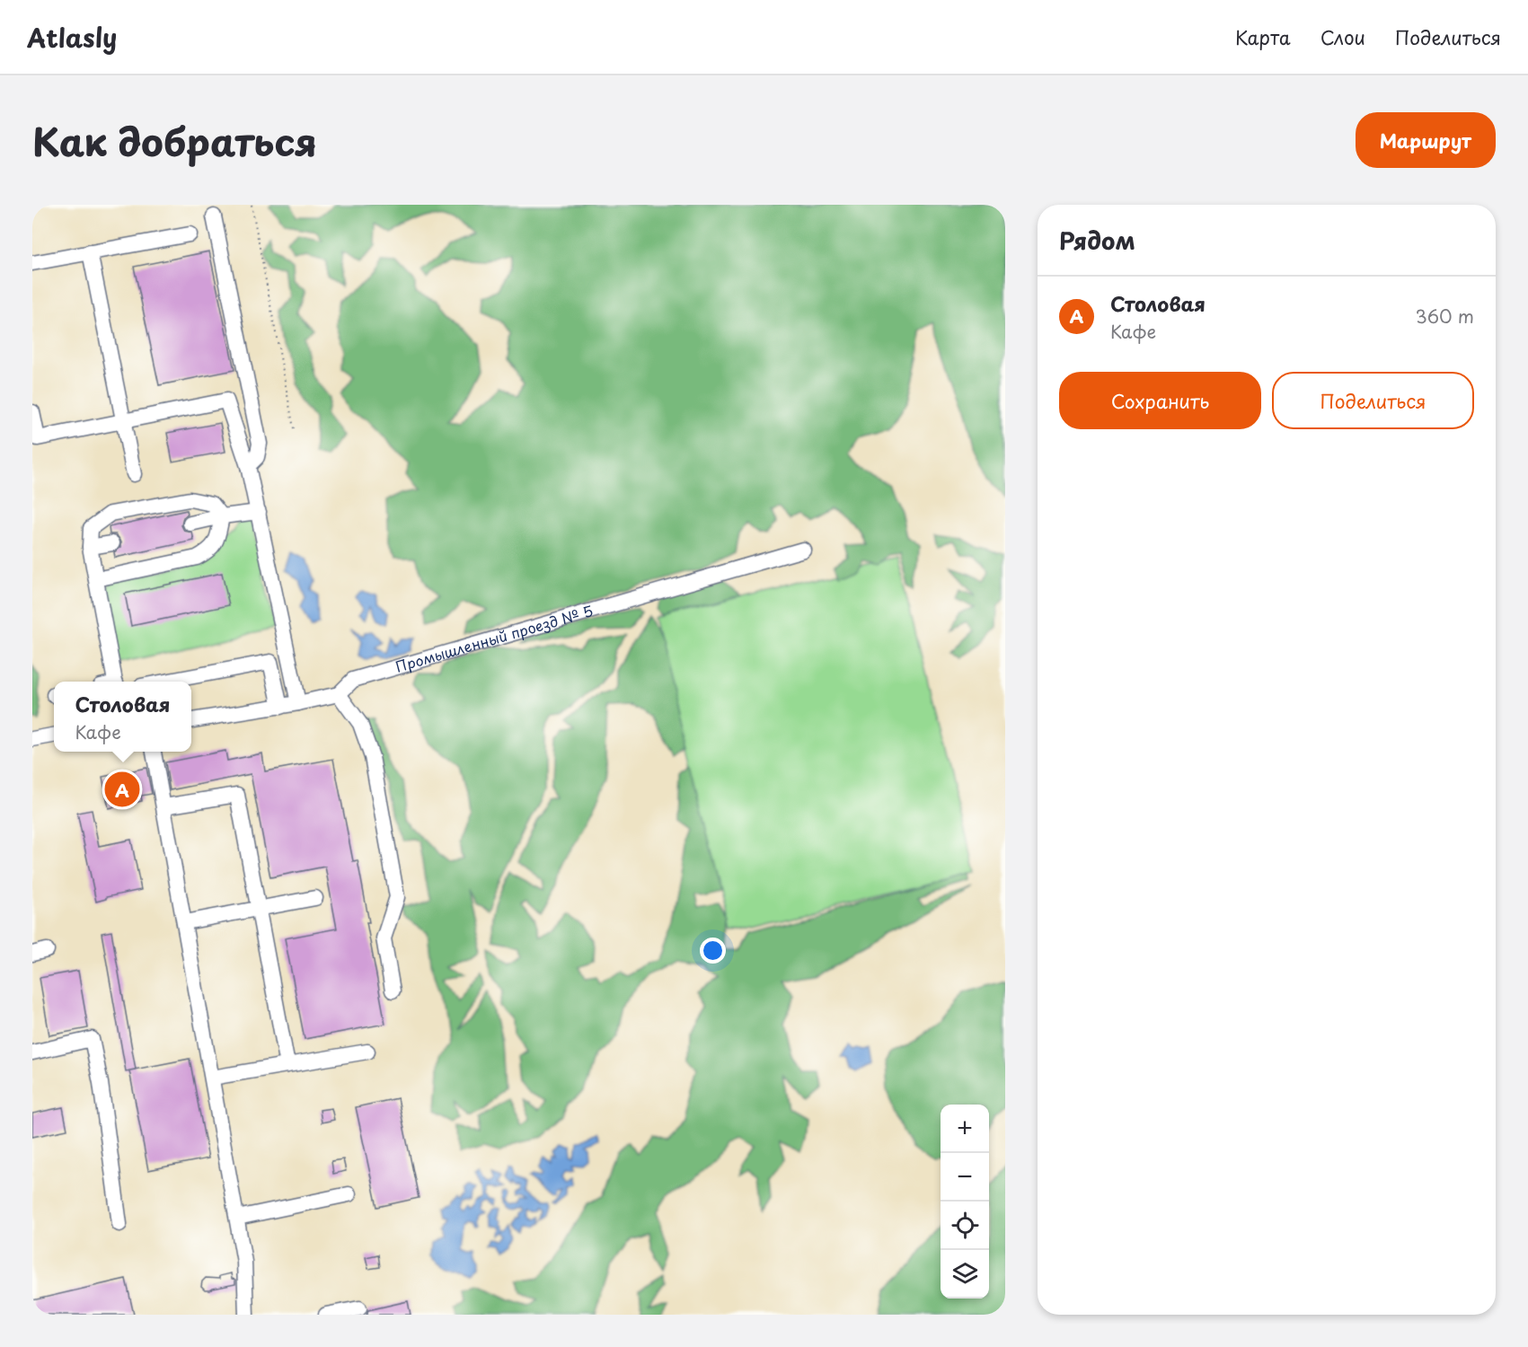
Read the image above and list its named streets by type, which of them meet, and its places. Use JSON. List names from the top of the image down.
{
  "streets": {
    "street": ["Промышленный проезд № 5"]
  },
  "page": {
    "header": "Atlasly",
    "nav": ["Карта", "Слои", "Поделиться"],
    "title": "Как добраться",
    "buttons": [
      "Маршрут",
      ["Сохранить", "Поделиться"]
    ],
    "heading": "Рядом",
    "list": [
      {
        "mark": "A",
        "name": "Столовая",
        "note": "Кафе",
        "value": "360 m"
      }
    ],
    "popup": ["Столовая", "Кафе"],
    "pins": "A",
    "map_buttons": ["+", "−"]
  }
}
